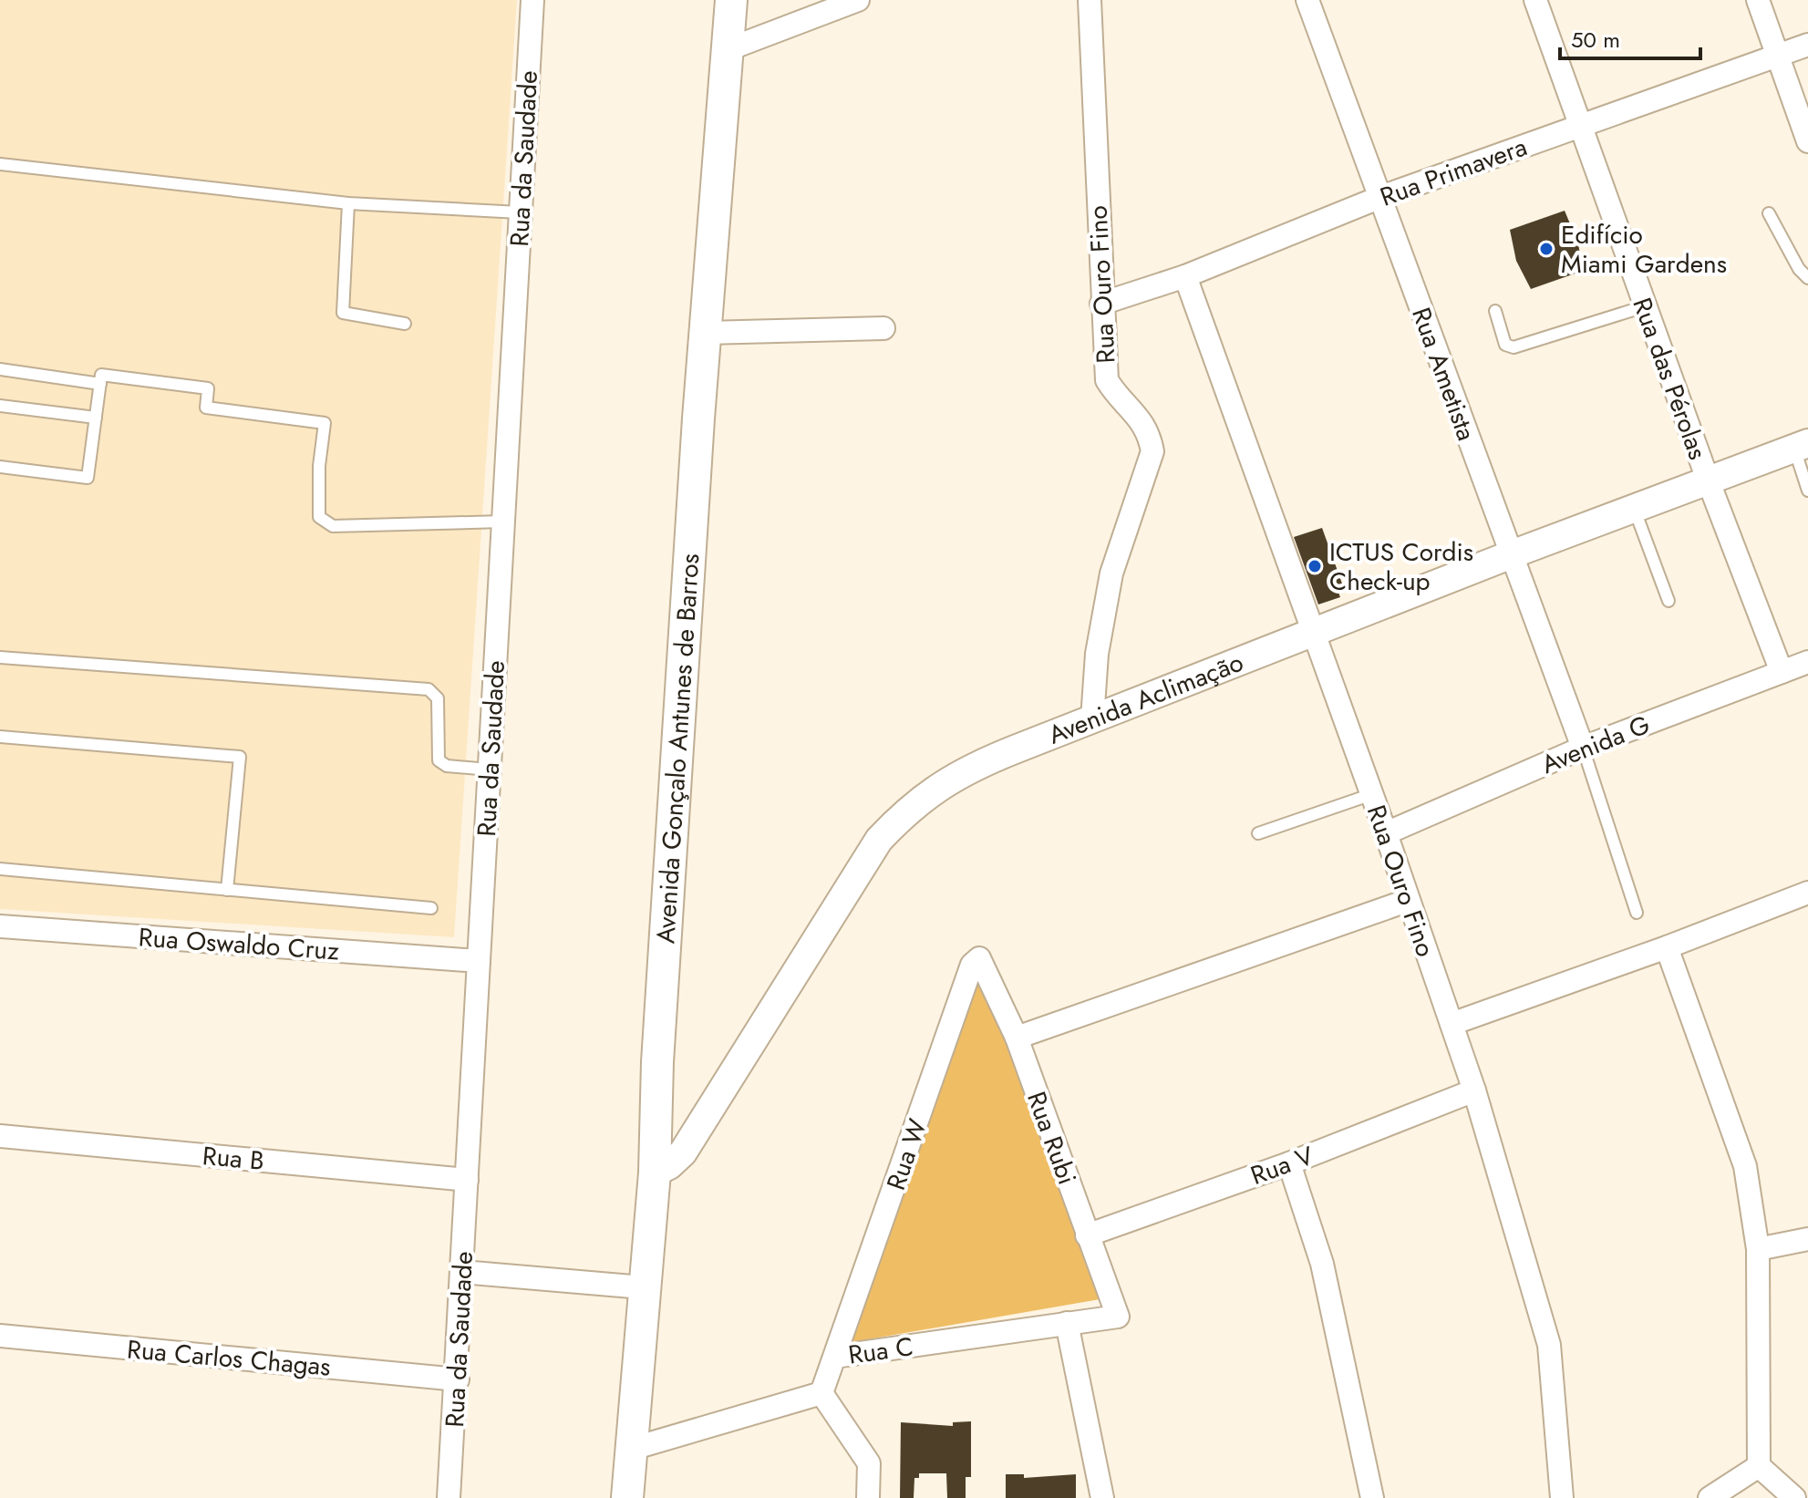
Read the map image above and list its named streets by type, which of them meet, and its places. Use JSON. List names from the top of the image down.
{
  "streets": {
    "main road": ["Avenida Gonçalo Antunes de Barros"],
    "street": [
      "Rua da Saudade",
      "Rua Primavera",
      "Rua Ouro Fino",
      "Rua Ametista",
      "Rua das Pérolas",
      "Avenida Aclimação",
      "Avenida G",
      "Rua Oswaldo Cruz",
      "Rua Rubi",
      "Rua W",
      "Rua B",
      "Rua V",
      "Rua C",
      "Rua Carlos Chagas"
    ]
  },
  "crossings": [
    ["Rua da Saudade", "Rua Oswaldo Cruz"],
    ["Rua da Saudade", "Rua B"],
    ["Rua da Saudade", "Rua Carlos Chagas"],
    ["Rua Primavera", "Rua Ouro Fino"],
    ["Rua Primavera", "Rua Ametista"],
    ["Rua Primavera", "Rua das Pérolas"],
    ["Rua Ouro Fino", "Avenida Aclimação"],
    ["Rua Ouro Fino", "Avenida G"],
    ["Rua Ouro Fino", "Rua V"],
    ["Rua Ametista", "Avenida Aclimação"],
    ["Rua Ametista", "Avenida G"],
    ["Rua das Pérolas", "Avenida Aclimação"],
    ["Rua das Pérolas", "Avenida G"],
    ["Avenida Aclimação", "Avenida Gonçalo Antunes de Barros"],
    ["Avenida Gonçalo Antunes de Barros", "Rua C"],
    ["Rua Rubi", "Rua W"],
    ["Rua Rubi", "Rua V"],
    ["Rua Rubi", "Rua C"],
    ["Rua W", "Rua C"]
  ],
  "places": ["Edifício Miami Gardens", "ICTUS Cordis Check-up"],
  "scale_bar": "50 m"
}
